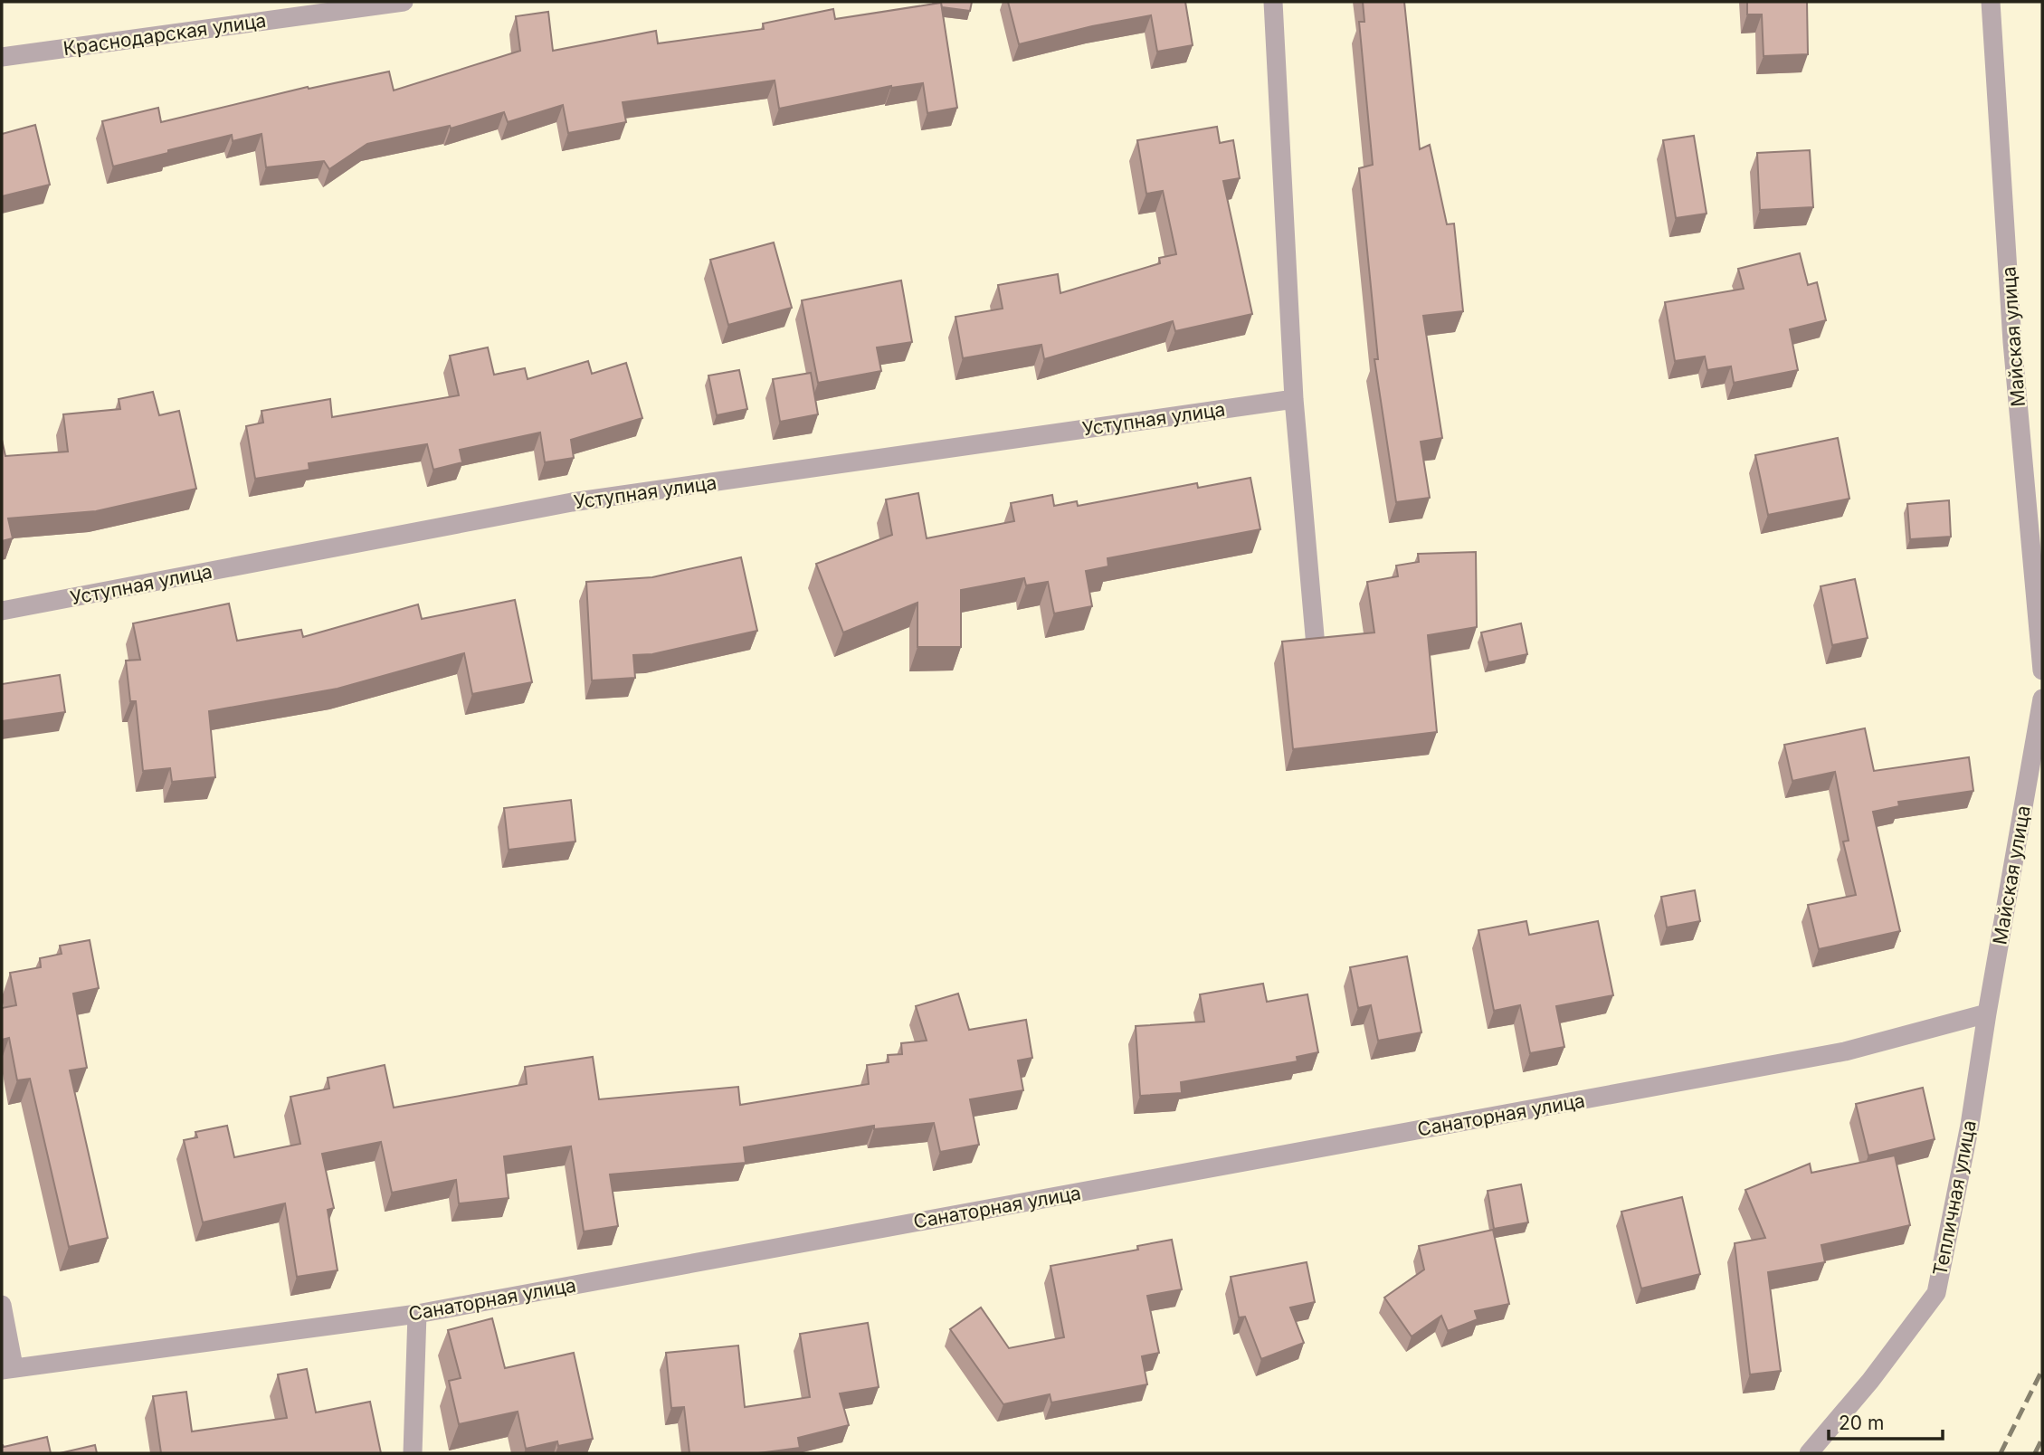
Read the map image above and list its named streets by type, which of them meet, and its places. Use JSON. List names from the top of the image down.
{
  "streets": {
    "street": [
      "Краснодарская улица",
      "Майская улица",
      "Уступная улица",
      "Санаторная улица",
      "Тепличная улица"
    ]
  },
  "crossings": [
    ["Майская улица", "Санаторная улица"],
    ["Майская улица", "Тепличная улица"],
    ["Санаторная улица", "Тепличная улица"]
  ],
  "scale_bar": "20 m"
}
